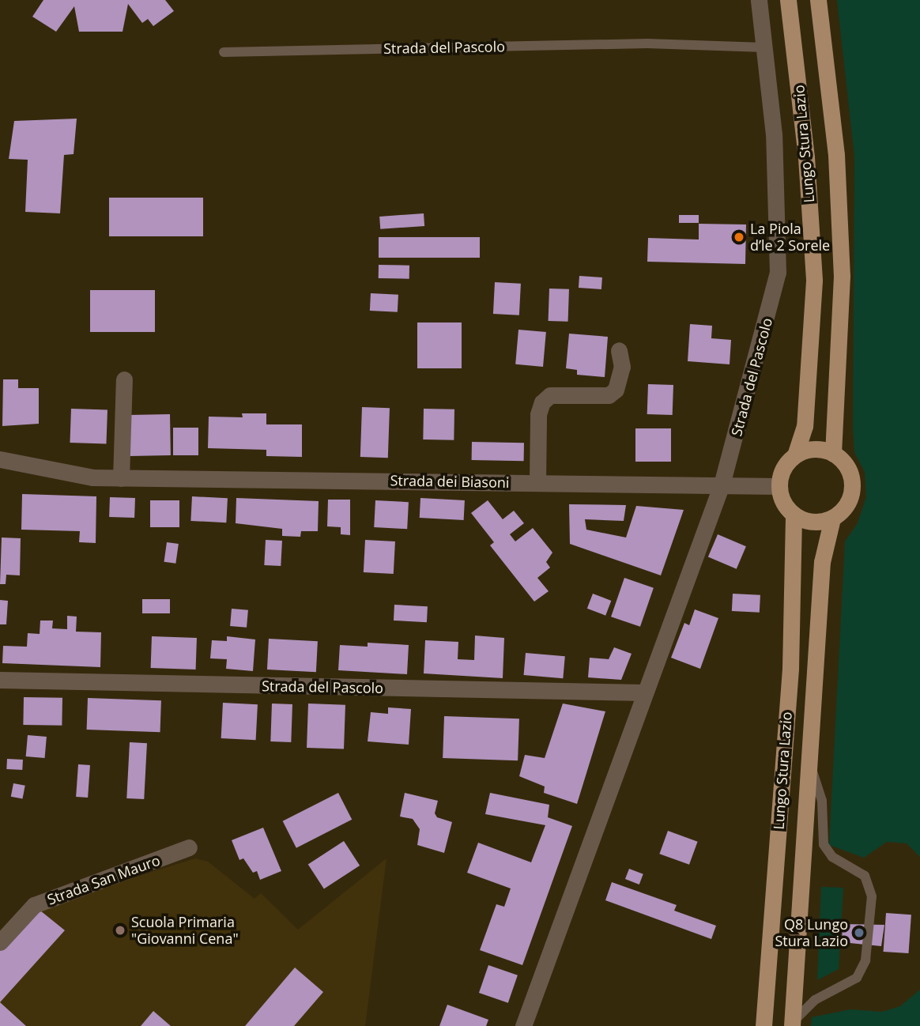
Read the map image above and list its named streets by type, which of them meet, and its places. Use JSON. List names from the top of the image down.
{
  "streets": {
    "main road": ["Lungo Stura Lazio"],
    "street": ["Strada del Pascolo", "Strada dei Biasoni", "Strada San Mauro"]
  },
  "crossings": [
    ["Strada del Pascolo", "Strada dei Biasoni"],
    ["Lungo Stura Lazio", "Strada dei Biasoni"]
  ],
  "places": ["La Piola d’le 2 Sorele", "Scuola Primaria \"Giovanni Cena\"", "Q8 Lungo Stura Lazio"]
}
